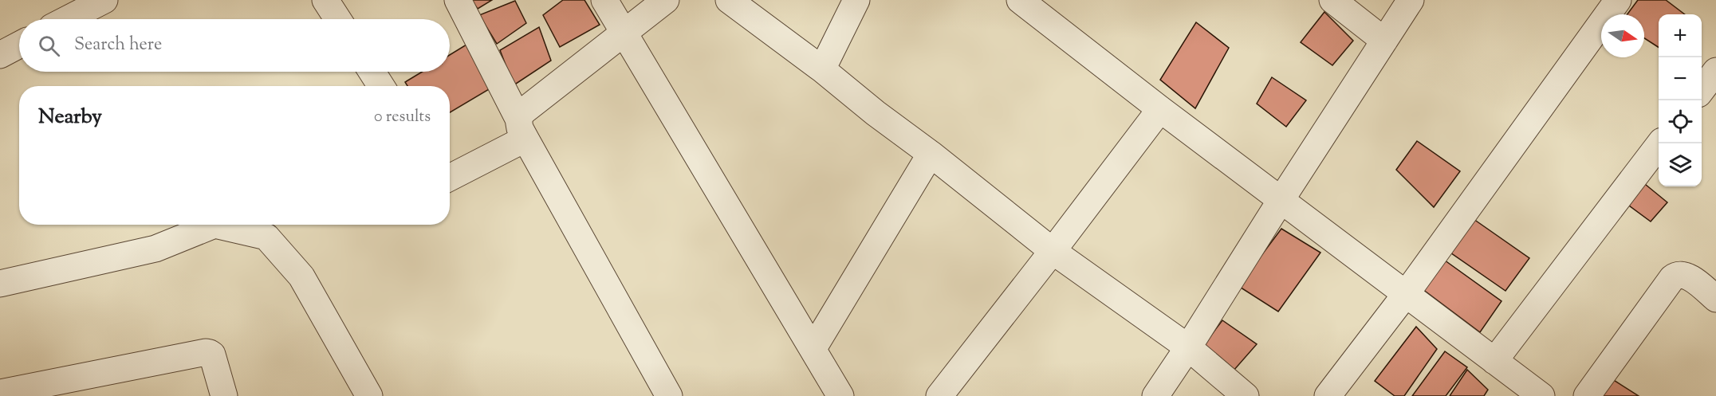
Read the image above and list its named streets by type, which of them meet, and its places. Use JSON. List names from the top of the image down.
{
  "north": "right",
  "page": {
    "map_buttons": ["+", "−"],
    "search": "Search here",
    "heading": ["Nearby", "0 results"]
  }
}
